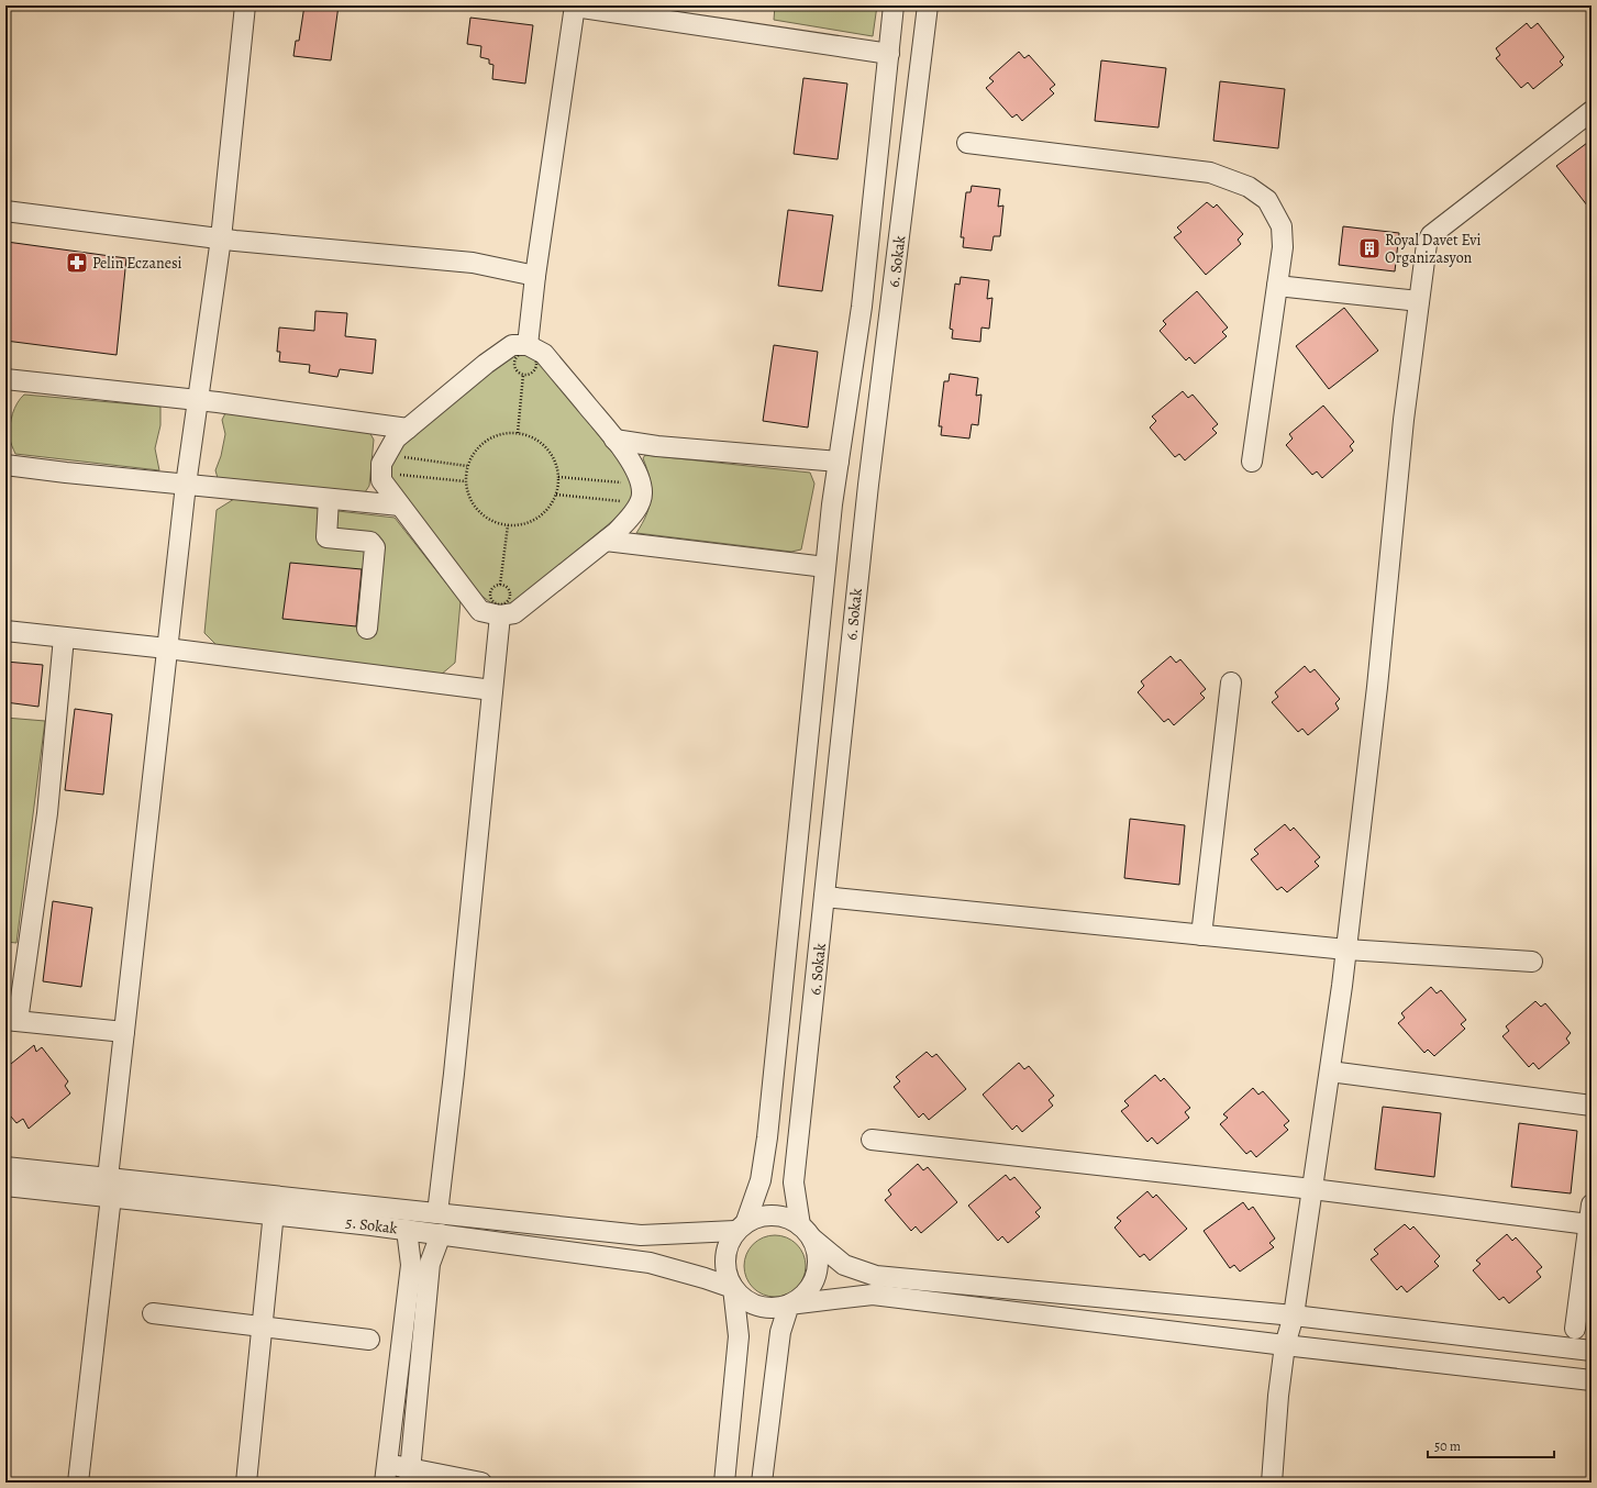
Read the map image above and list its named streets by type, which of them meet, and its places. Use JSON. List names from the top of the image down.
{
  "streets": {
    "street": ["6. Sokak", "5. Sokak"]
  },
  "crossings": [
    ["6. Sokak", "5. Sokak"]
  ],
  "places": {
    "building": ["Royal Davet Evi Organizasyon"],
    "pharmacy": ["Pelin Eczanesi"]
  },
  "scale_bar": "50 m"
}
